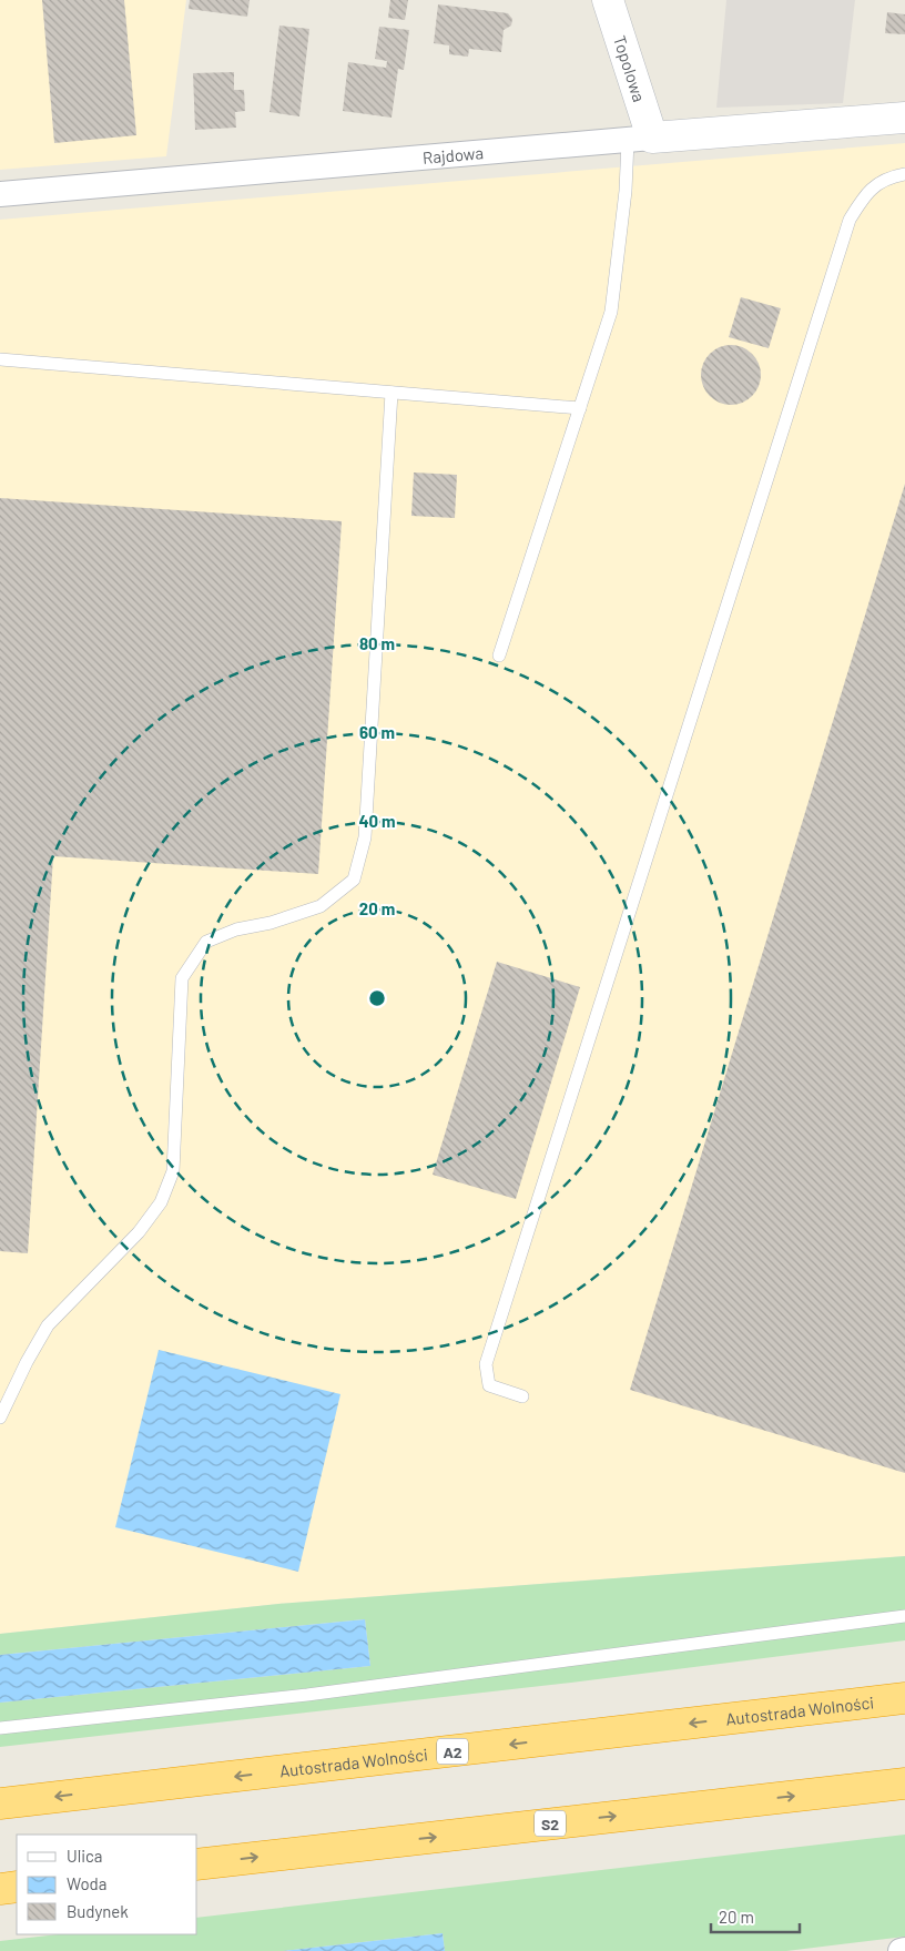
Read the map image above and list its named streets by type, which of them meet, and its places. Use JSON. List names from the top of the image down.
{
  "streets": {
    "highway": ["Autostrada Wolności", "A2", "S2"],
    "street": ["Topolowa", "Rajdowa"]
  },
  "crossings": [
    ["Topolowa", "Rajdowa"]
  ],
  "legend": ["Ulica", "Woda", "Budynek"],
  "scale_bar": "20 m",
  "rings": [
    "80 m",
    "60 m",
    "40 m",
    "20 m"
  ]
}
